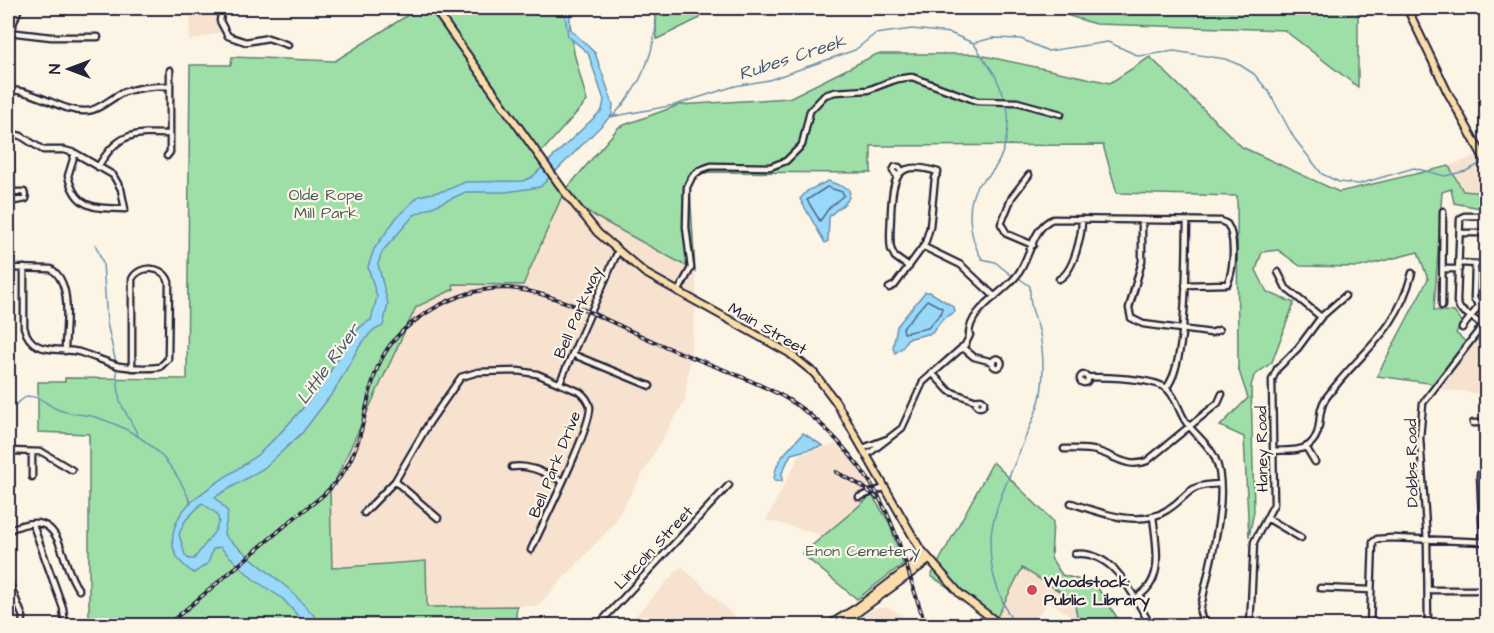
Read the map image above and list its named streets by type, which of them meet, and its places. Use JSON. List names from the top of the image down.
{
  "streets": {
    "main road": ["Main Street"],
    "street": [
      "Bell Parkway",
      "Haney Road",
      "Dobbs Road",
      "Bell Park Drive",
      "Lincoln Street"
    ]
  },
  "crossings": [
    ["Bell Parkway", "Main Street"],
    ["Bell Parkway", "Bell Park Drive"]
  ],
  "water": ["Rubes Creek", "Little River"],
  "parks": ["Olde Rope Mill Park", "Enon Cemetery"],
  "places": ["Woodstock Public Library"],
  "north": "left"
}
